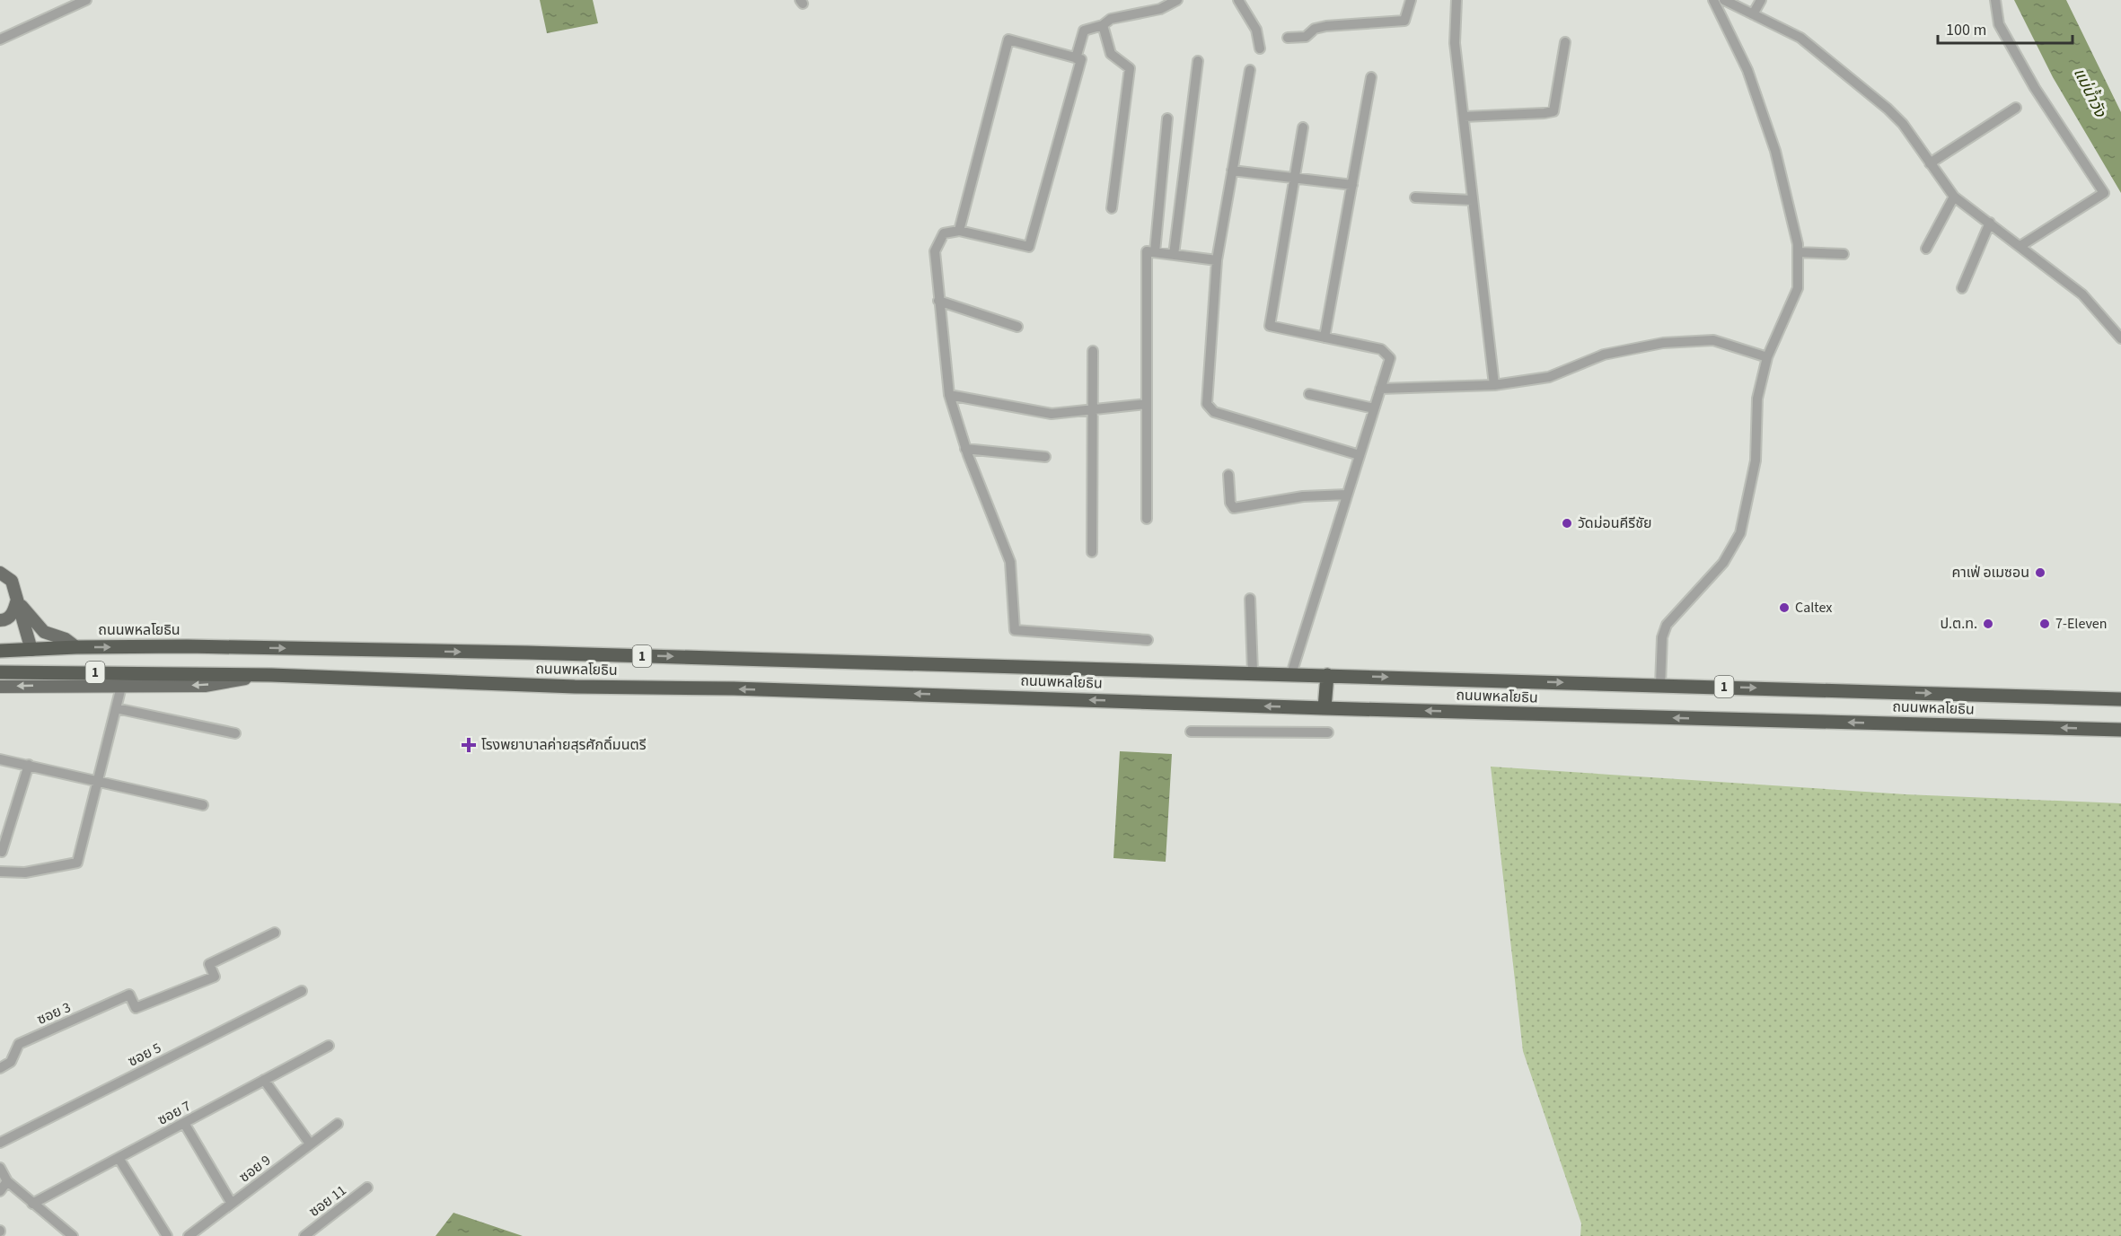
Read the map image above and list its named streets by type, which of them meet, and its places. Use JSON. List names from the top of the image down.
{
  "streets": {
    "highway": ["ถนนพหลโยธิน", "1"],
    "street": [
      "ซอย 3",
      "ซอย 5",
      "ซอย 7",
      "ซอย 9",
      "ซอย 11"
    ]
  },
  "crossings": [
    ["ถนนพหลโยธิน", "1"]
  ],
  "water": ["แม่น้ำวัง"],
  "places": {
    "other": [
      "วัดม่อนคีรีชัย",
      "คาเฟ่ อเมซอน",
      "Caltex",
      "ป.ต.ท.",
      "7-Eleven"
    ],
    "health": ["โรงพยาบาลค่ายสุรศักดิ์มนตรี"]
  },
  "scale_bar": "100 m"
}
